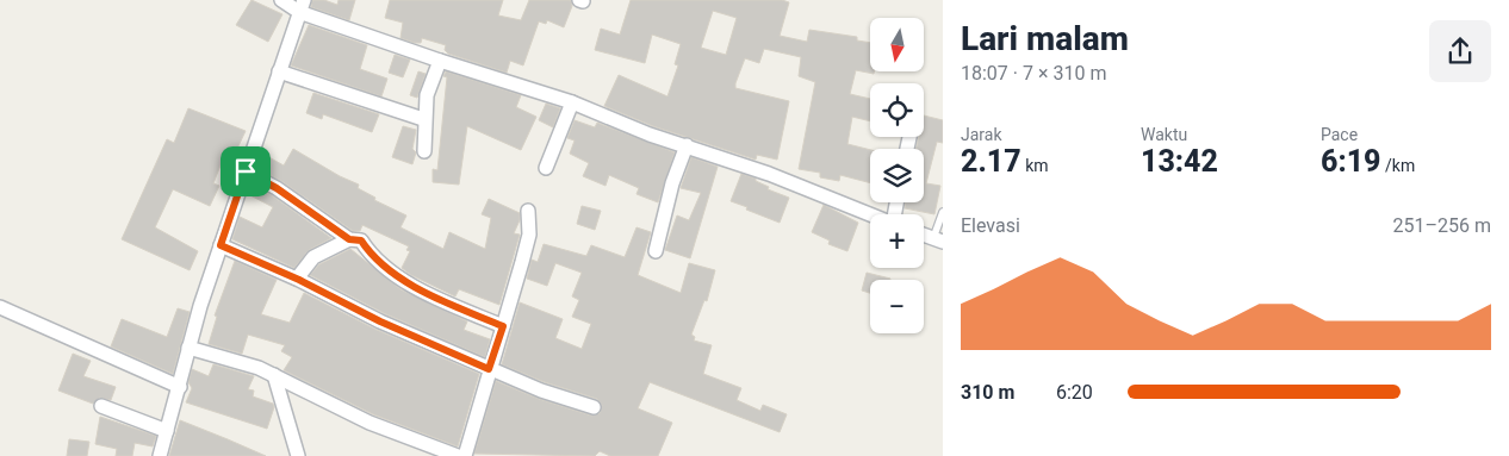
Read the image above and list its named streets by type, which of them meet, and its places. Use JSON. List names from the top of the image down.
{
  "north": "bottom",
  "page": {
    "heading": ["Lari malam", "18:07 · 7 × 310 m"],
    "map_buttons": ["+", "−"],
    "stats": [
      ["Jarak", "2.17 km"],
      ["Waktu", "13:42"],
      ["Pace", "6:19 /km"]
    ],
    "chart": ["Elevasi", "251–256 m"],
    "list": [
      {
        "name": "310 m",
        "note": "6:20"
      }
    ]
  }
}
